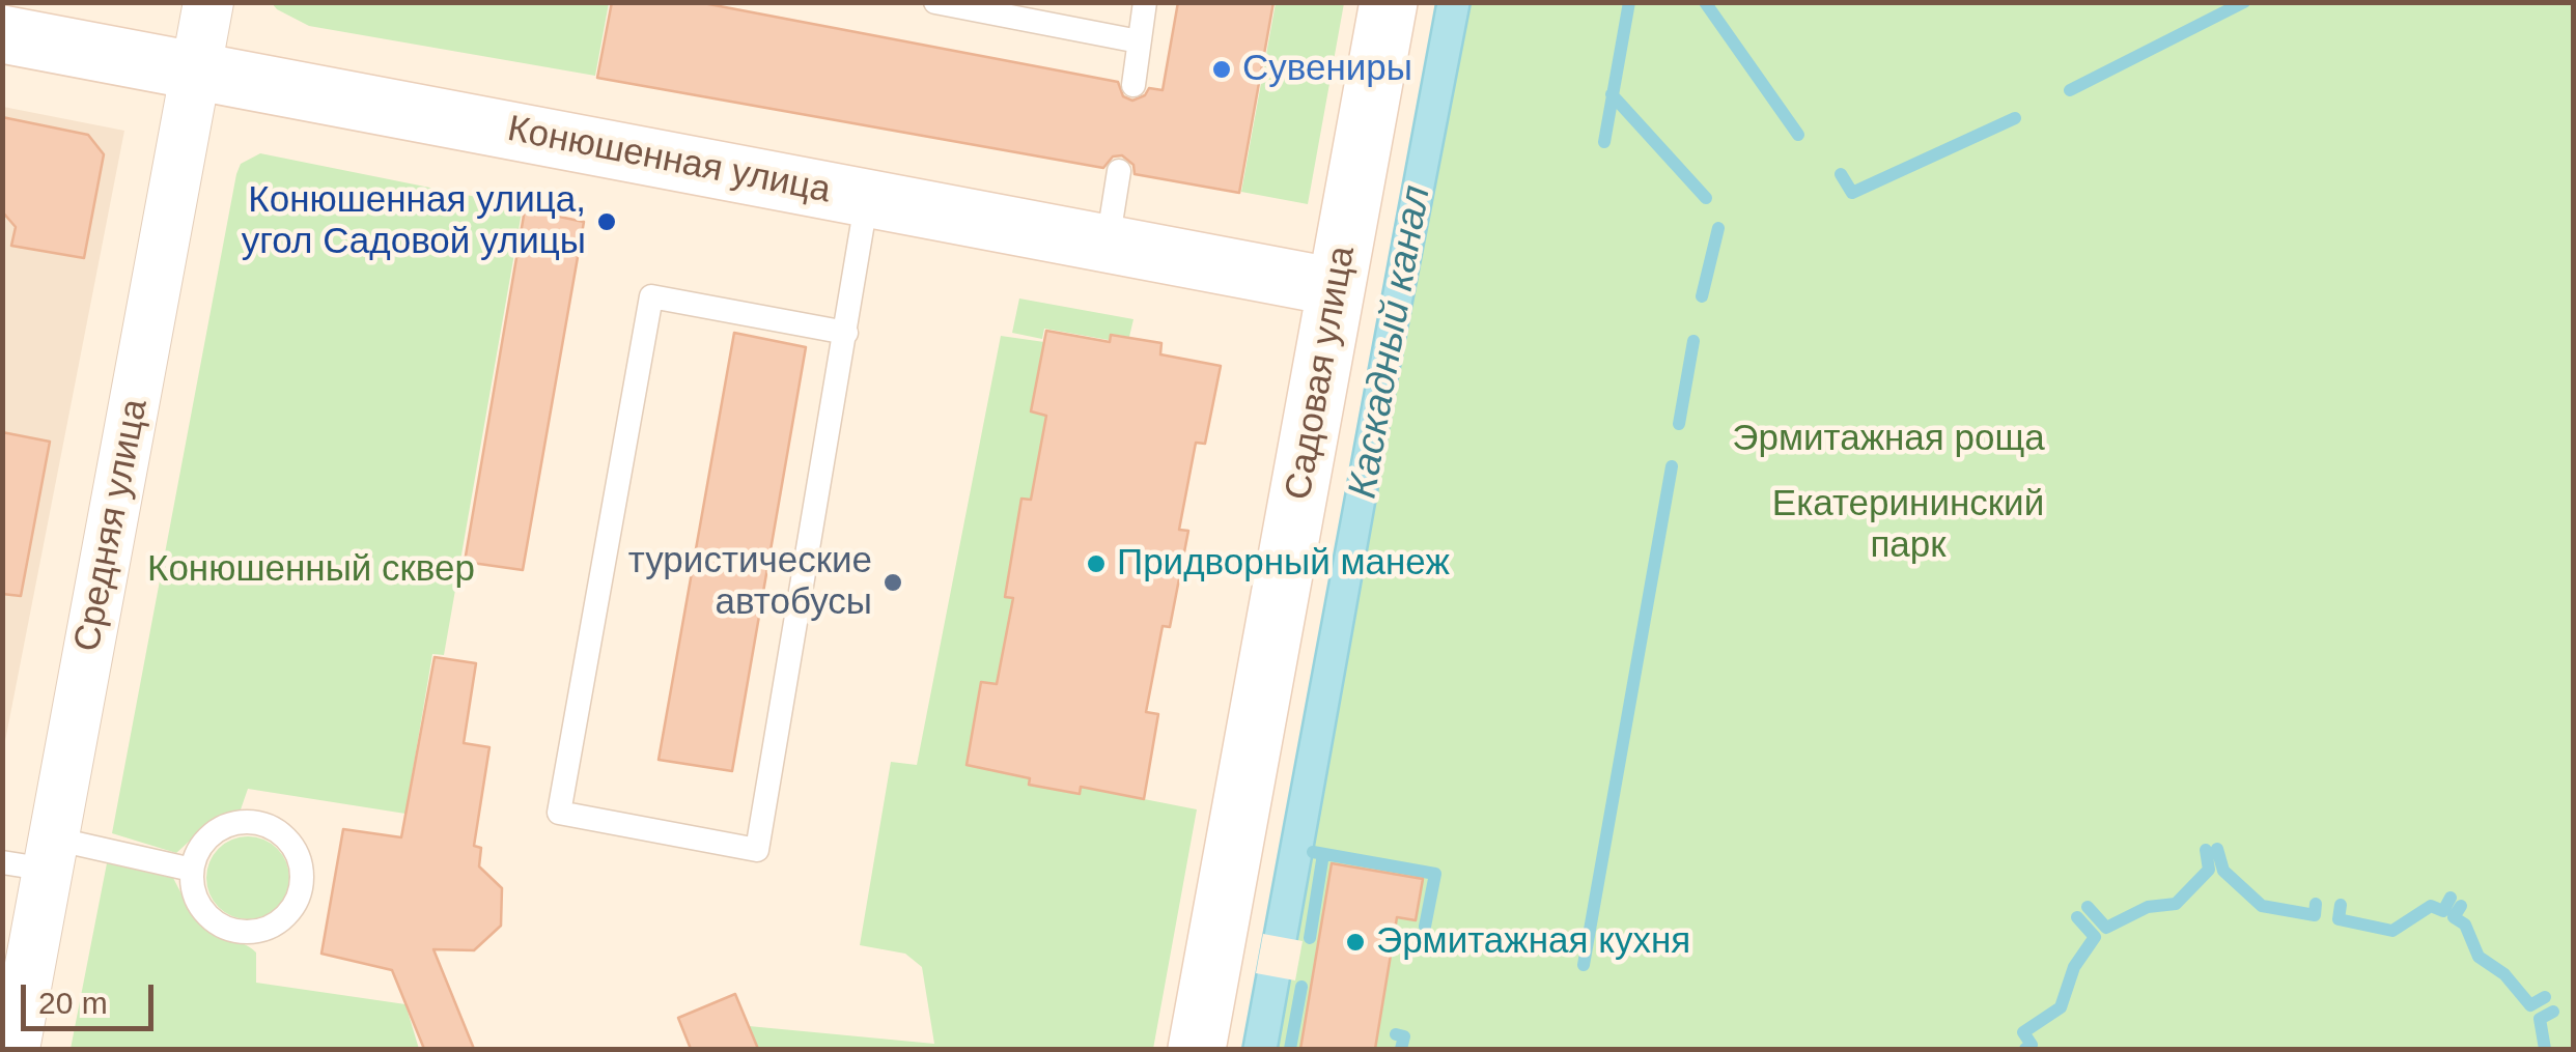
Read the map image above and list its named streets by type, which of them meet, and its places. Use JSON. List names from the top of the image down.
{
  "streets": {
    "main road": ["Конюшенная улица", "Садовая улица"],
    "street": ["Средняя улица"]
  },
  "crossings": [
    ["Конюшенная улица", "Садовая улица"],
    ["Конюшенная улица", "Средняя улица"]
  ],
  "water": ["Каскадный канал"],
  "parks": ["Эрмитажная роща", "Екатерининский парк", "Конюшенный сквер"],
  "places": [
    "Сувениры",
    "Конюшенная улица, угол Садовой улицы",
    "Придворный манеж",
    "туристические автобусы",
    "Эрмитажная кухня"
  ],
  "scale_bar": "20 m"
}
